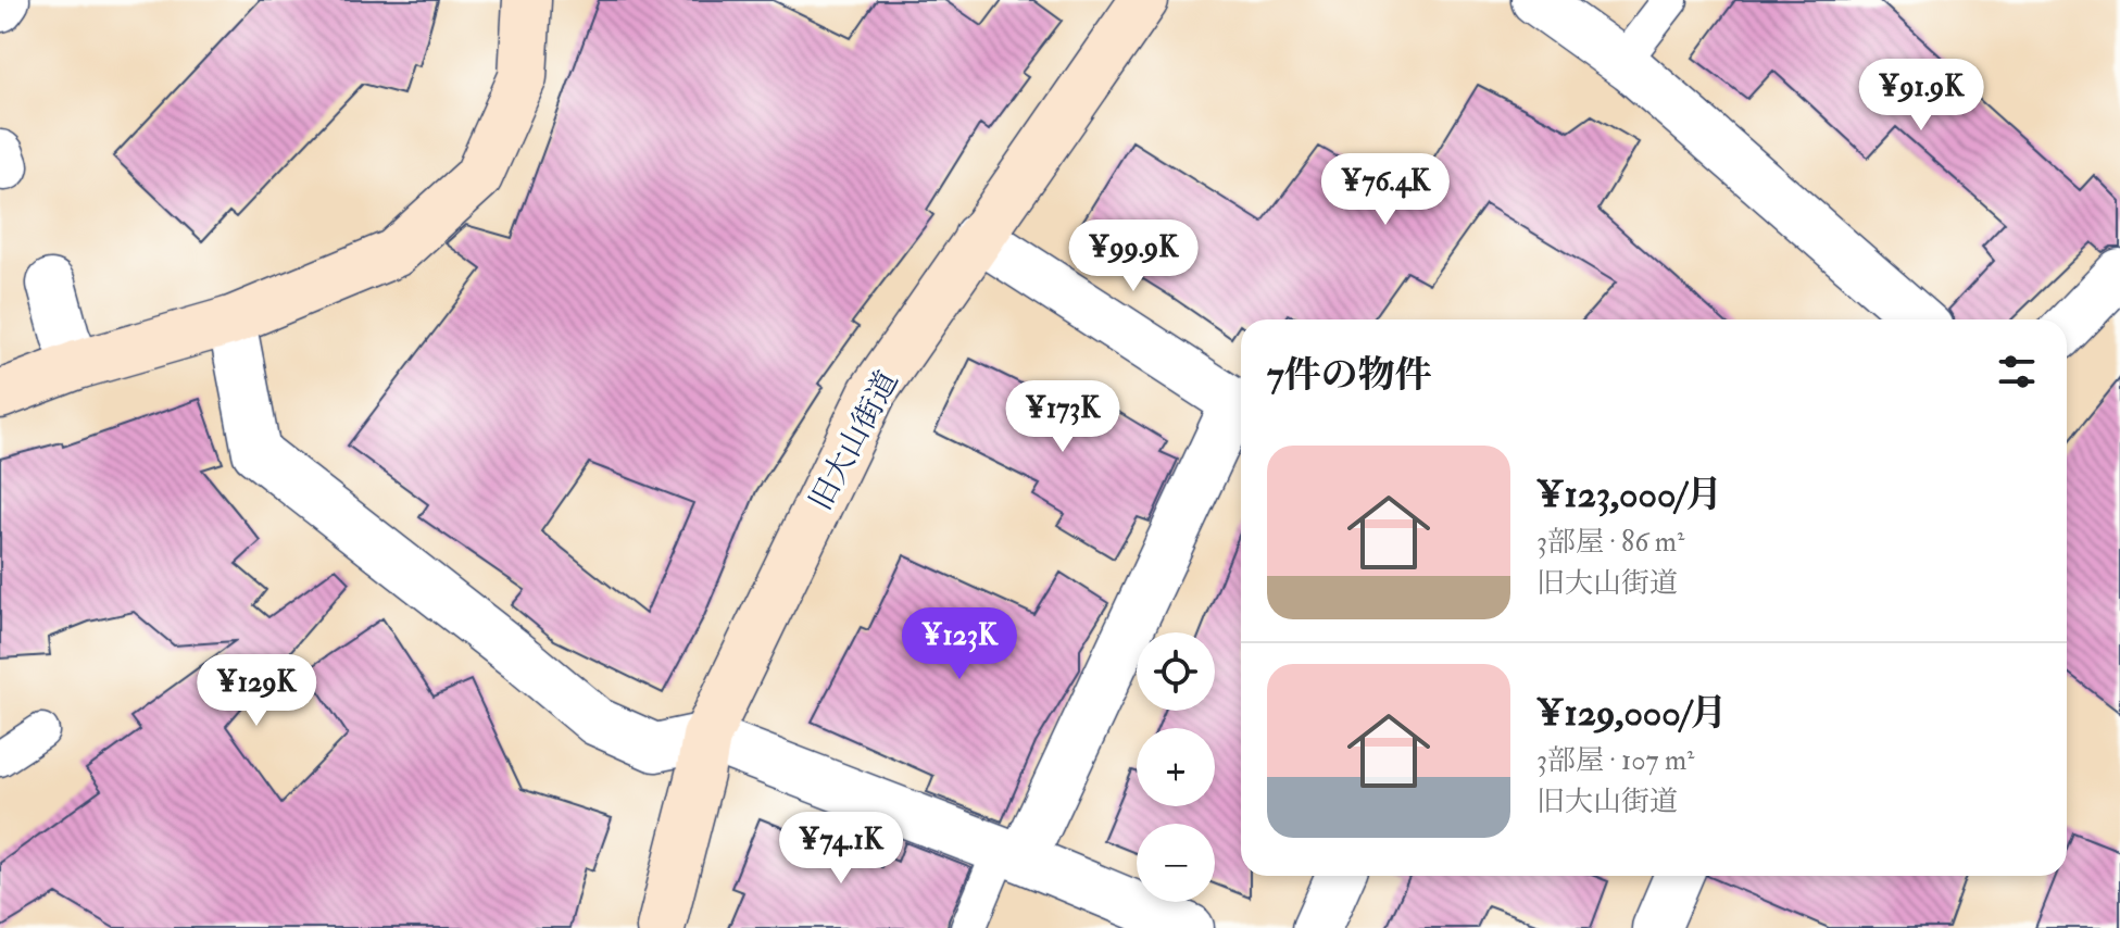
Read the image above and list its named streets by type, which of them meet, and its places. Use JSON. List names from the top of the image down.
{
  "streets": {
    "street": ["旧大山街道"]
  },
  "page": {
    "price": [
      "¥91.9K",
      "¥76.4K",
      "¥99.9K",
      "¥173K",
      "¥123K",
      "¥129K",
      "¥74.1K"
    ],
    "heading": "7件の物件",
    "list": [
      {
        "name": "¥123,000/月",
        "note": "3部屋 · 86 m² · 旧大山街道"
      },
      {
        "name": "¥129,000/月",
        "note": "3部屋 · 107 m² · 旧大山街道"
      }
    ],
    "map_buttons": ["+", "−"]
  }
}
